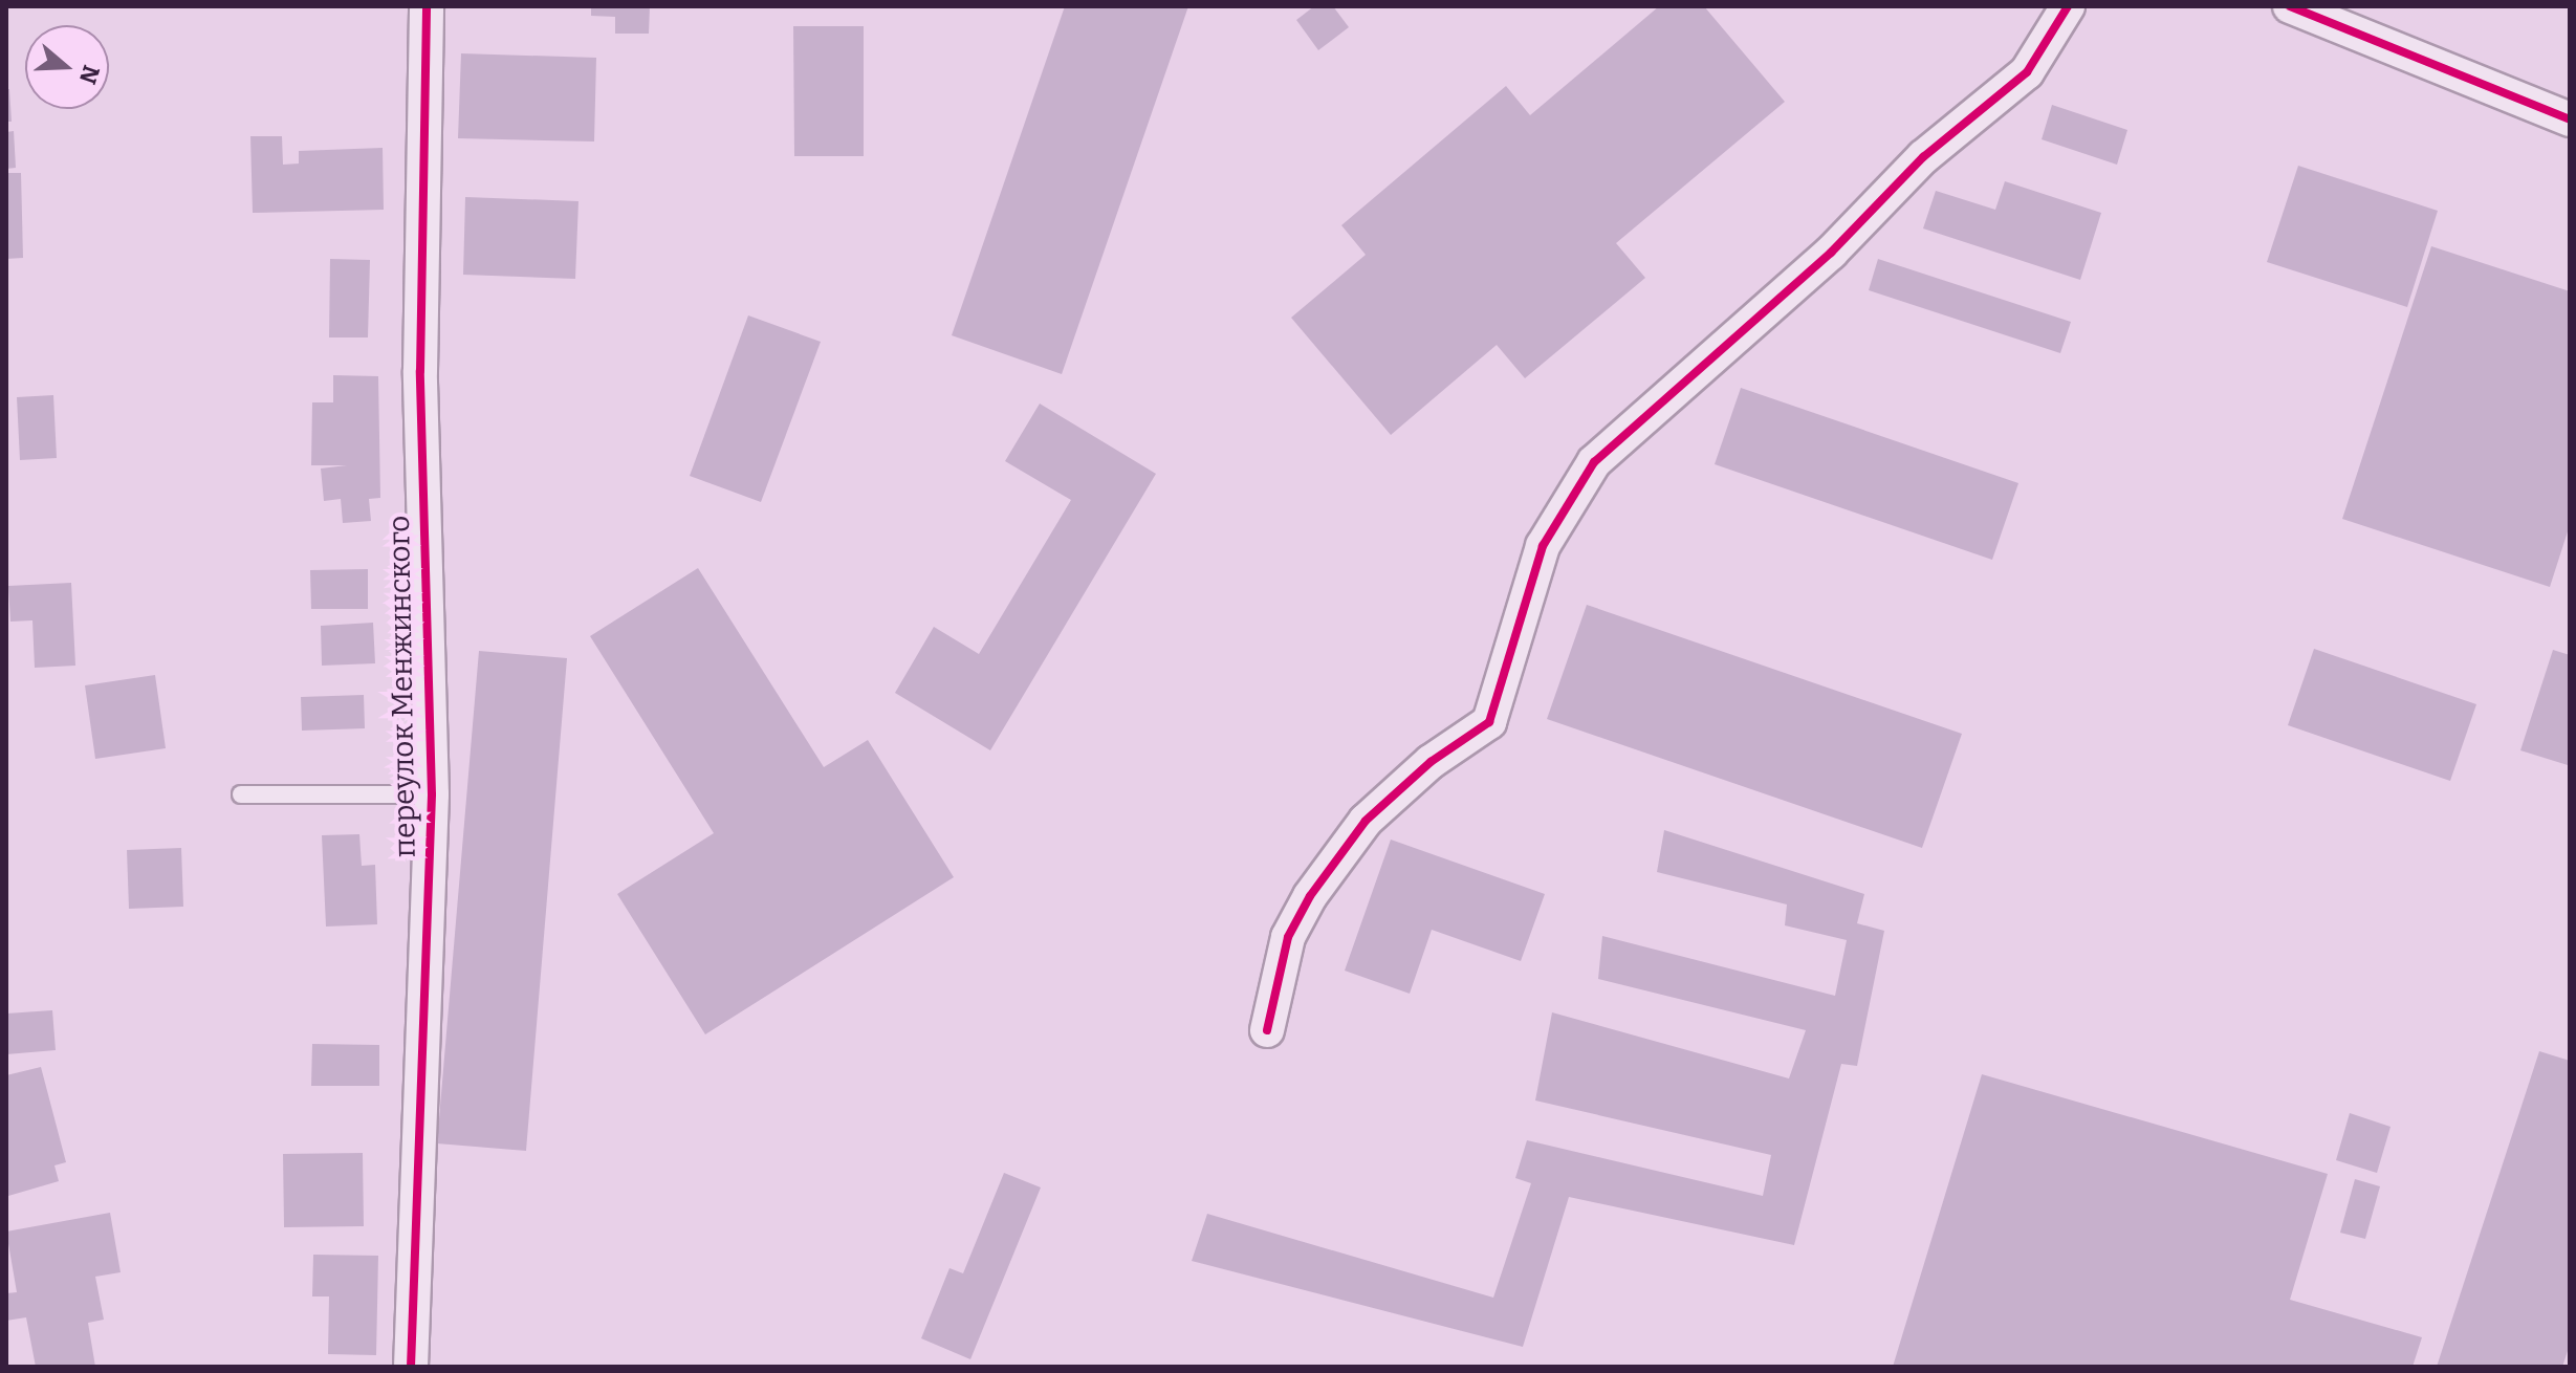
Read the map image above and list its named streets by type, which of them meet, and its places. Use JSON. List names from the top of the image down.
{
  "streets": {
    "street": ["переулок Менжинского"]
  },
  "north": "right"
}
